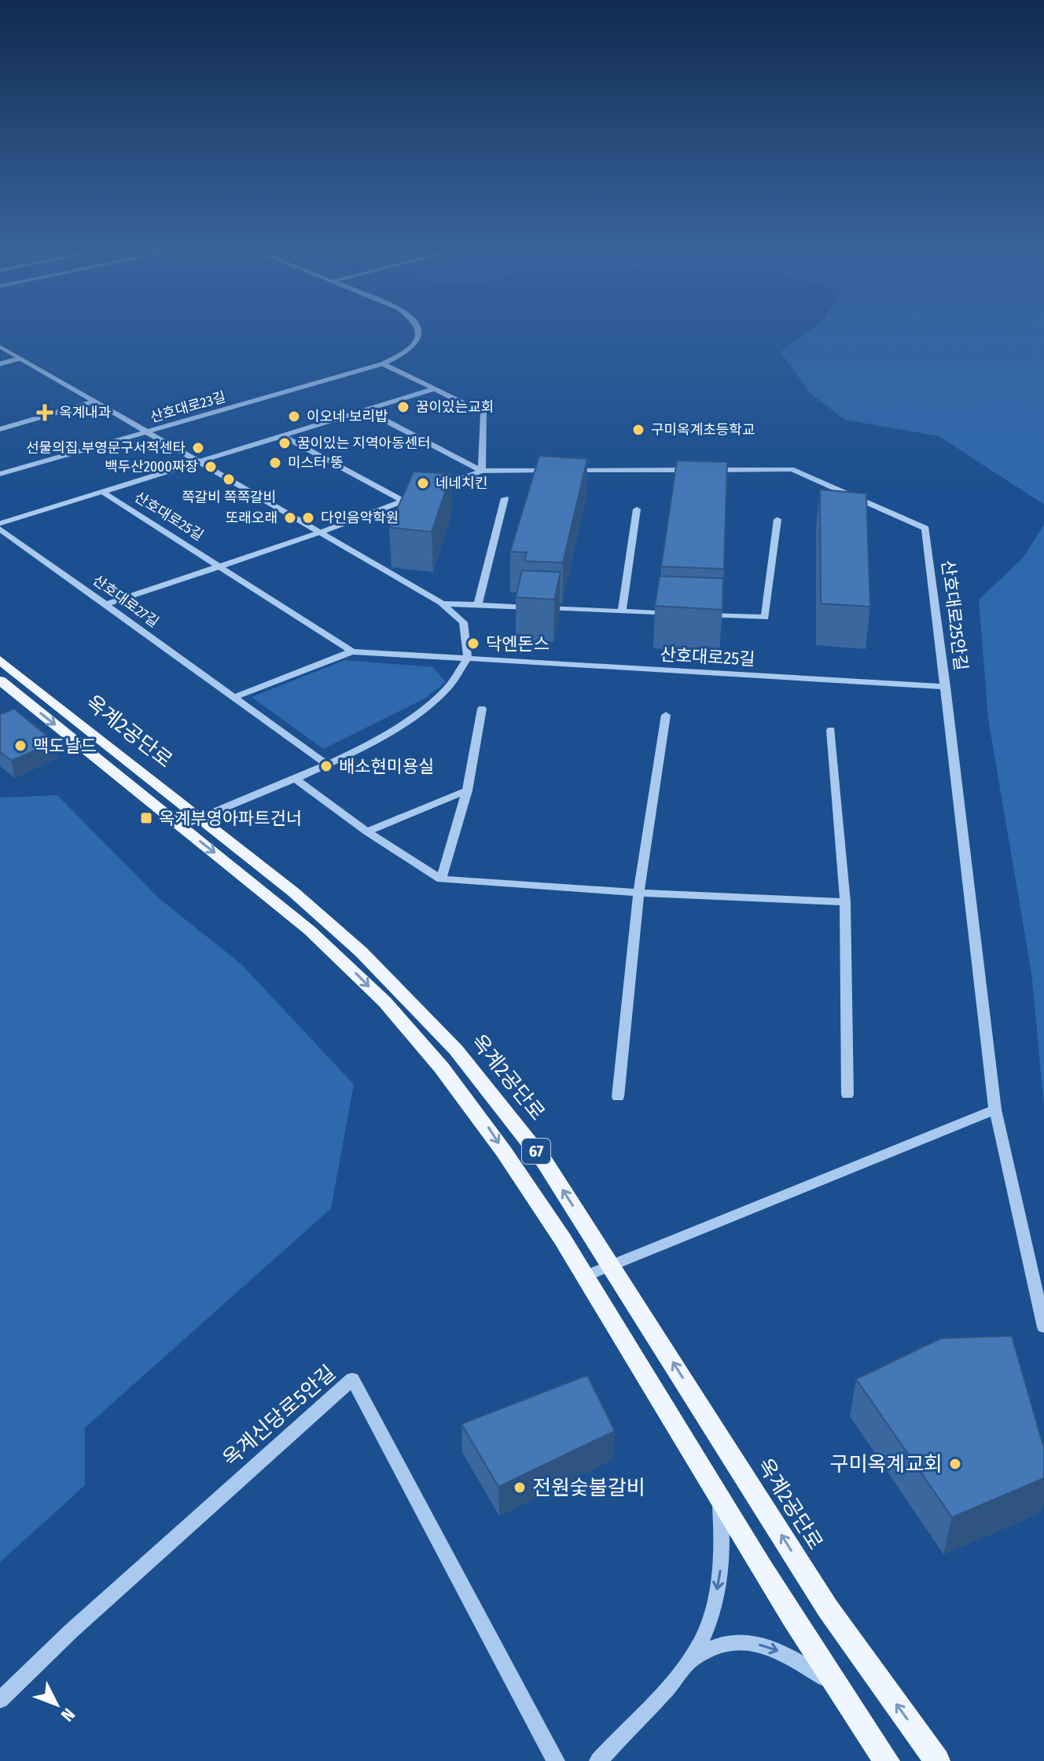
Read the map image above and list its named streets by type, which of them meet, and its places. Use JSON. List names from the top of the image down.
{
  "streets": {
    "main road": ["옥계2공단로", "67"],
    "street": [
      "산호대로23길",
      "산호대로25길",
      "산호대로27길",
      "산호대로25안길",
      "옥계신당로5안길"
    ]
  },
  "crossings": [
    ["산호대로25길", "산호대로25안길"]
  ],
  "places": {
    "other": [
      "꿈이있는교회",
      "이오네 보리밥",
      "구미옥계초등학교",
      "꿈이있는 지역아동센터",
      "선물의집 부영문구서적센타",
      "미스터 뚱",
      "백두산2000짜장",
      "쪽갈비 쪽쪽갈비",
      "네네치킨",
      "또래오래",
      "다인음악학원",
      "닥엔돈스",
      "맥도날드",
      "배소현미용실",
      "구미옥계교회",
      "전원숯불갈비"
    ],
    "health": ["옥계내과"],
    "transit": ["옥계부영아파트건너"]
  },
  "north": "bottom right"
}
